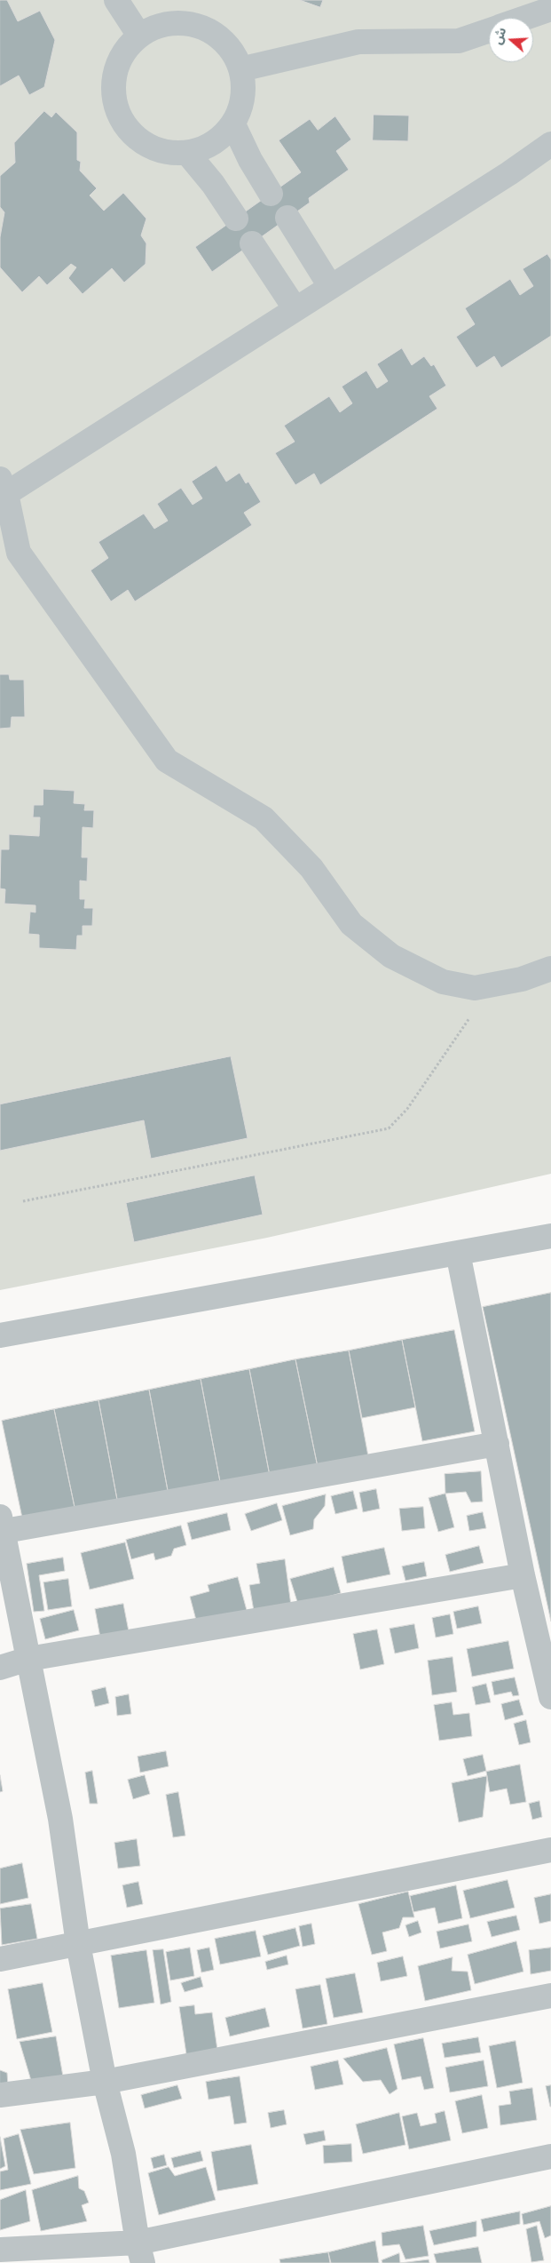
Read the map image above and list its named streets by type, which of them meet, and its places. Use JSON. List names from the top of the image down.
{
  "north": "left"
}
